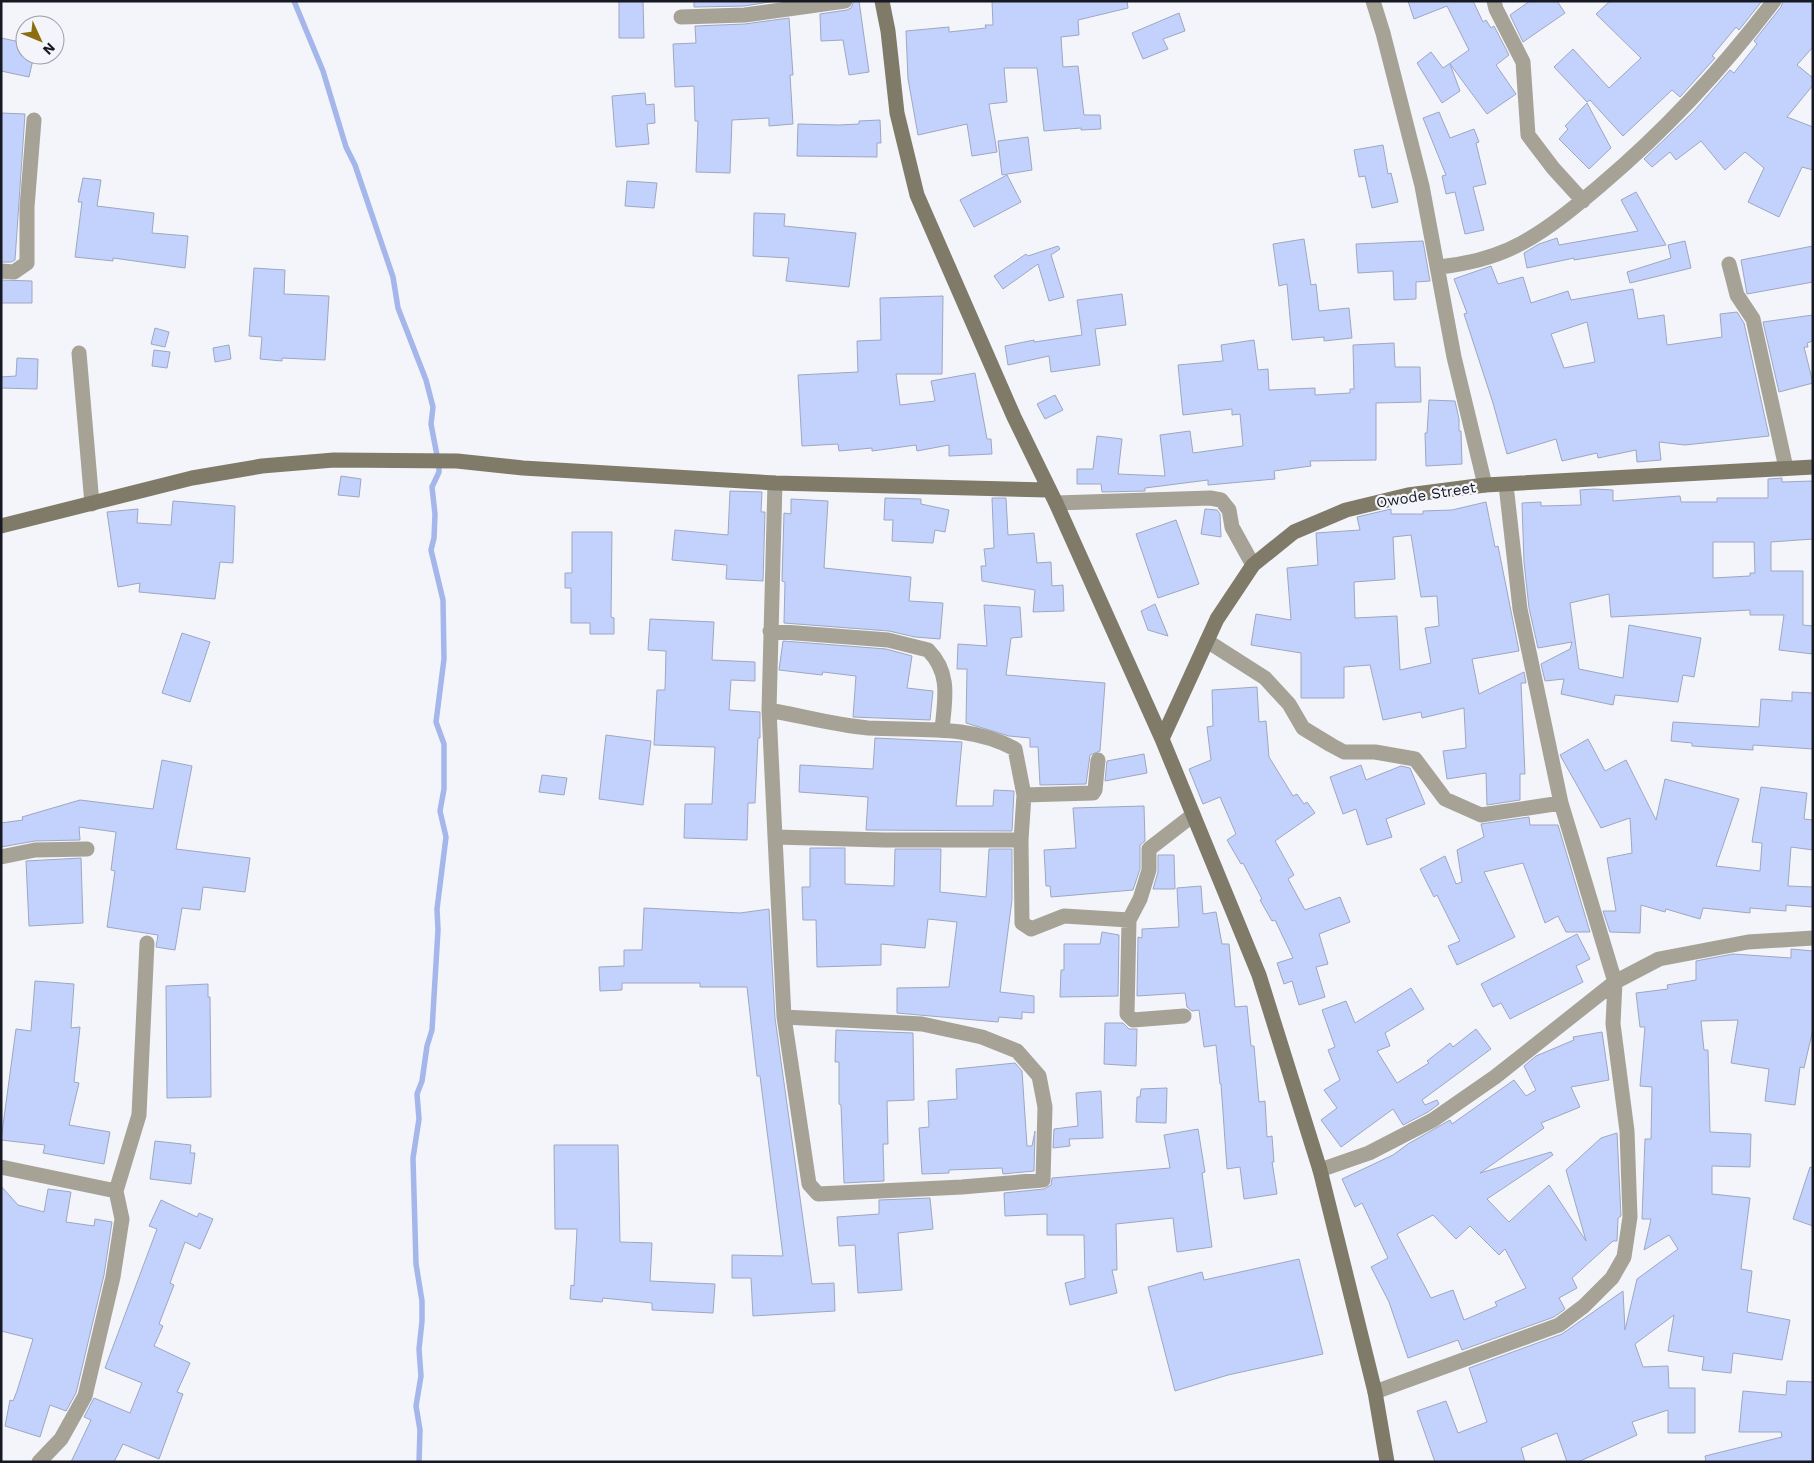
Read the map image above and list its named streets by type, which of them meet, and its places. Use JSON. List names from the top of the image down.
{
  "streets": {
    "street": ["Owode Street"]
  },
  "north": "bottom right"
}
